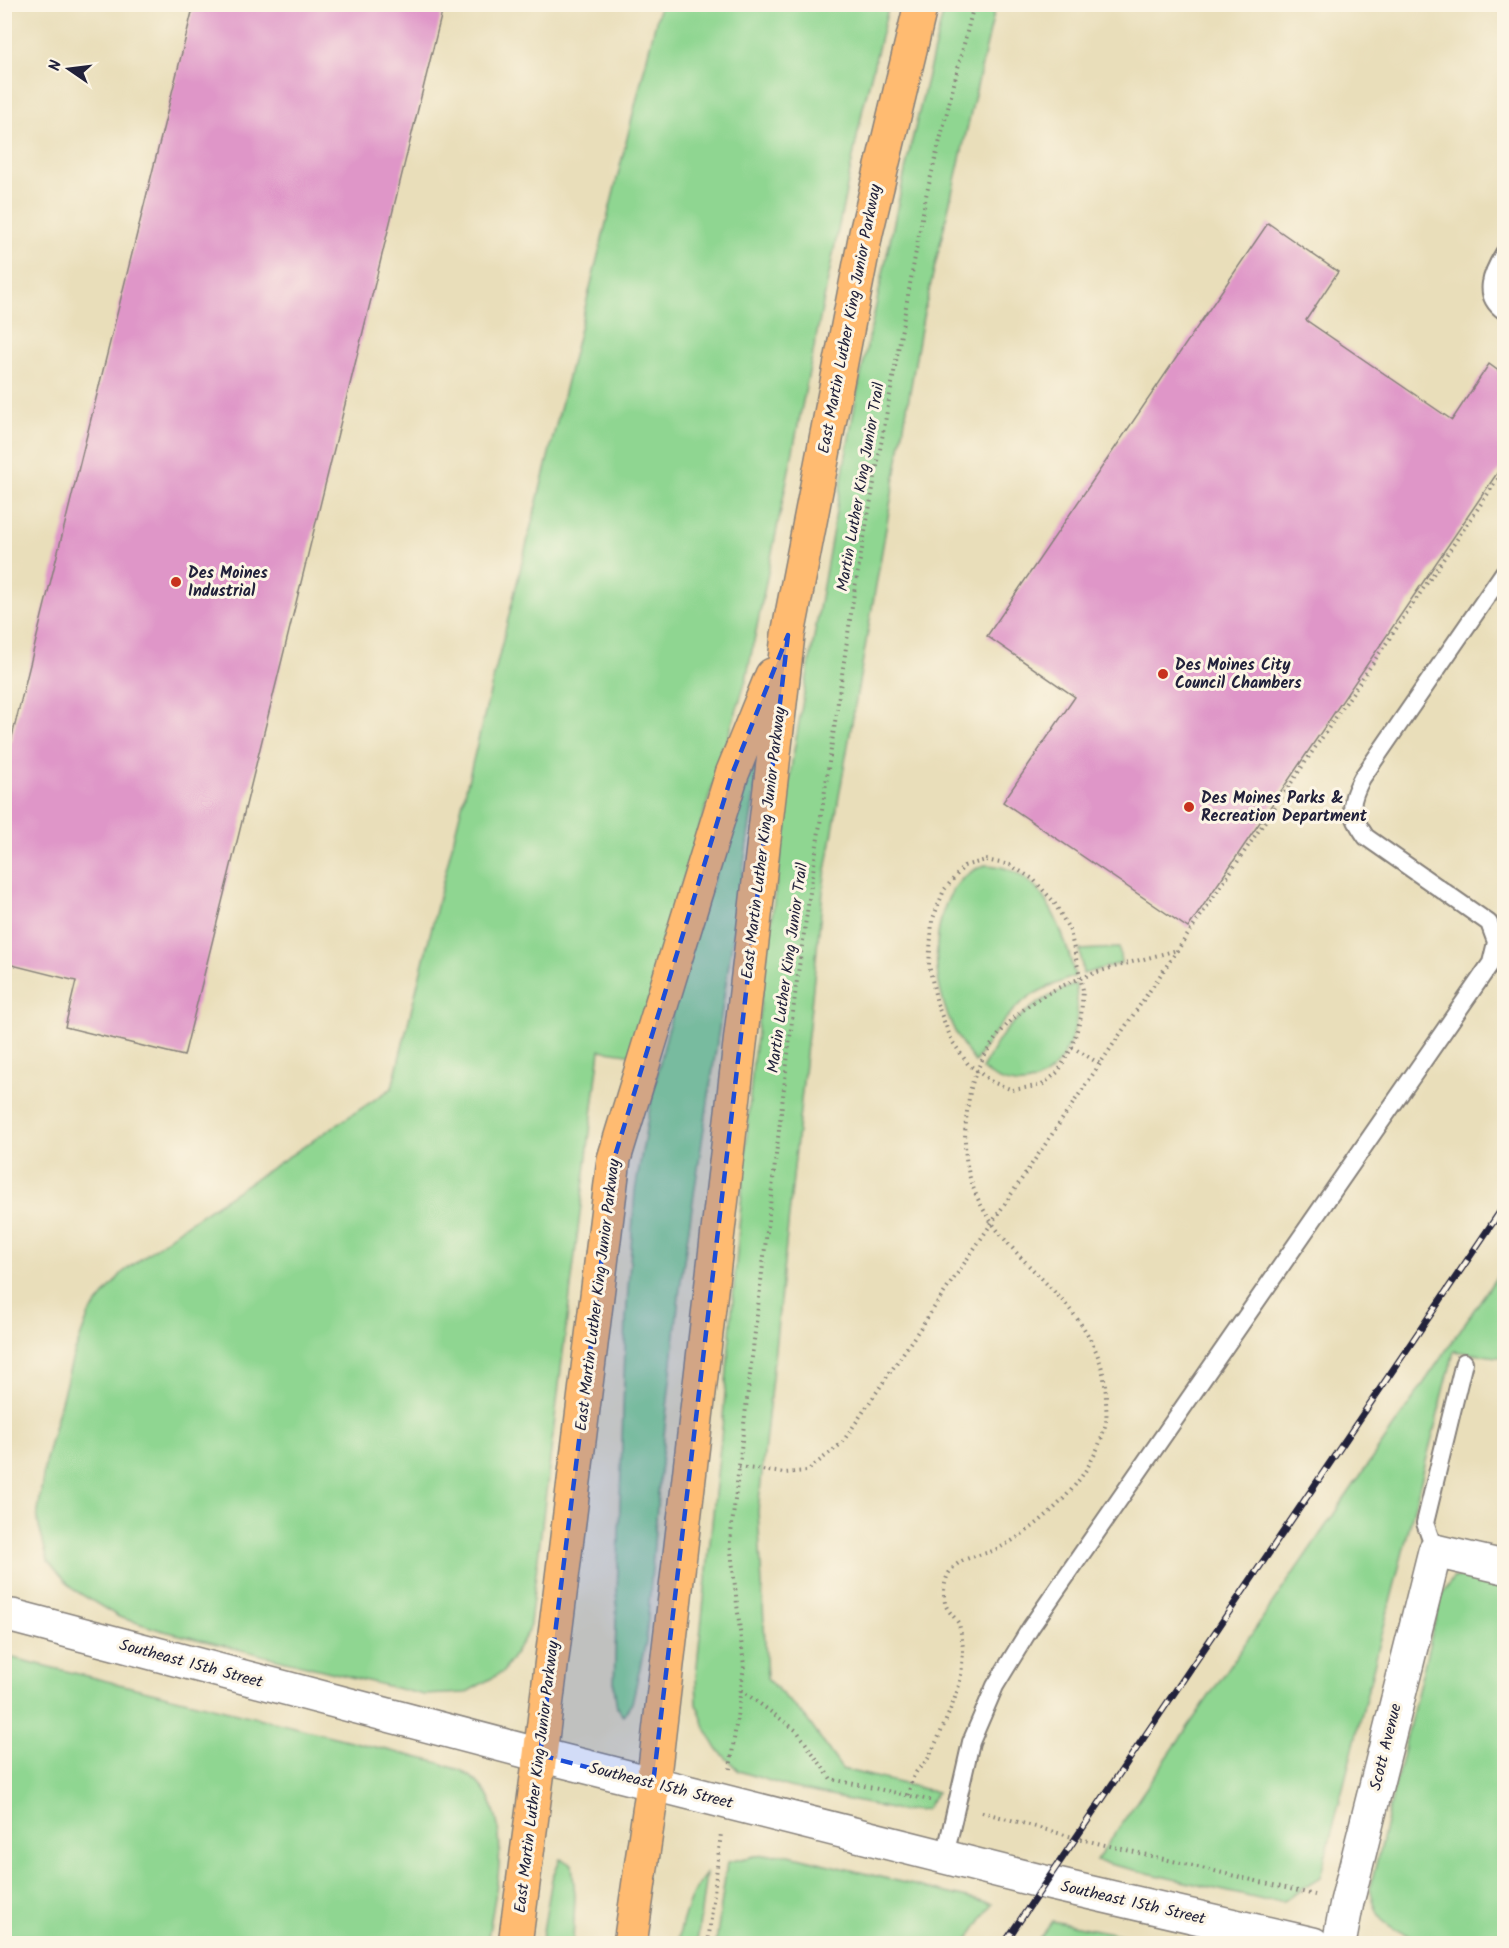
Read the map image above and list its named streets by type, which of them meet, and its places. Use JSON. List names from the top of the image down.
{
  "streets": {
    "main road": ["East Martin Luther King Junior Parkway"],
    "street": ["Southeast 15th Street", "Scott Avenue"],
    "path": ["Martin Luther King Junior Trail"]
  },
  "crossings": [
    ["East Martin Luther King Junior Parkway", "Southeast 15th Street"],
    ["Martin Luther King Junior Trail", "Southeast 15th Street"]
  ],
  "places": ["Des Moines Industrial", "Des Moines City Council Chambers", "Des Moines Parks & Recreation Department"],
  "north": "left"
}
